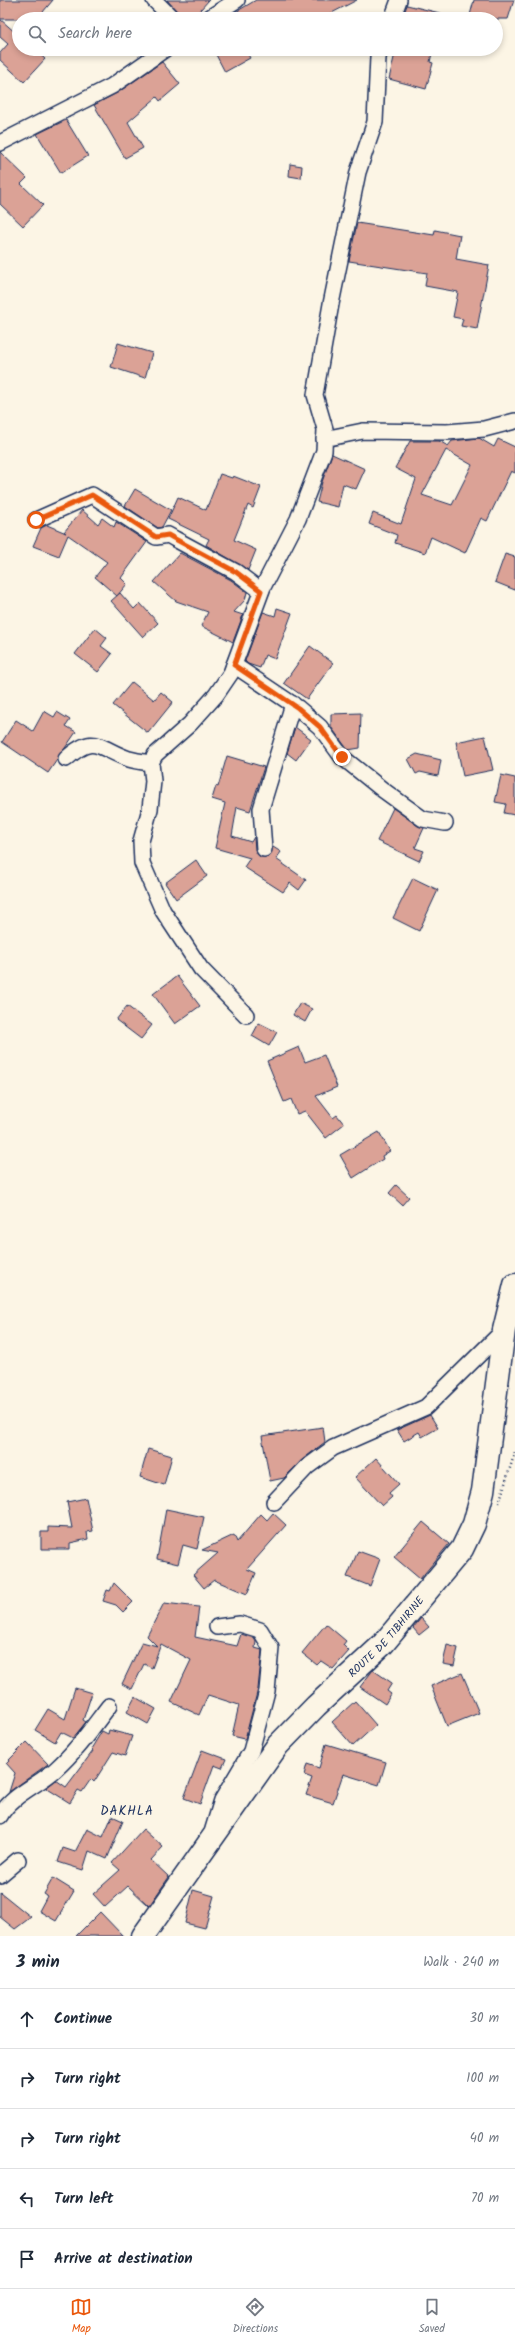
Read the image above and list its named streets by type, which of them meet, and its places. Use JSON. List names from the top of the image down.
{
  "streets": {
    "street": ["ROUTE DE TIBHIRINE"]
  },
  "districts": ["DAKHLA"],
  "page": {
    "search": "Search here",
    "heading": ["3 min", "Walk · 240 m"],
    "list": [
      ["Continue", "30 m"],
      ["Turn right", "100 m"],
      ["Turn right", "40 m"],
      ["Turn left", "70 m"],
      "Arrive at destination"
    ],
    "nav": ["Map", "Directions", "Saved"]
  }
}
